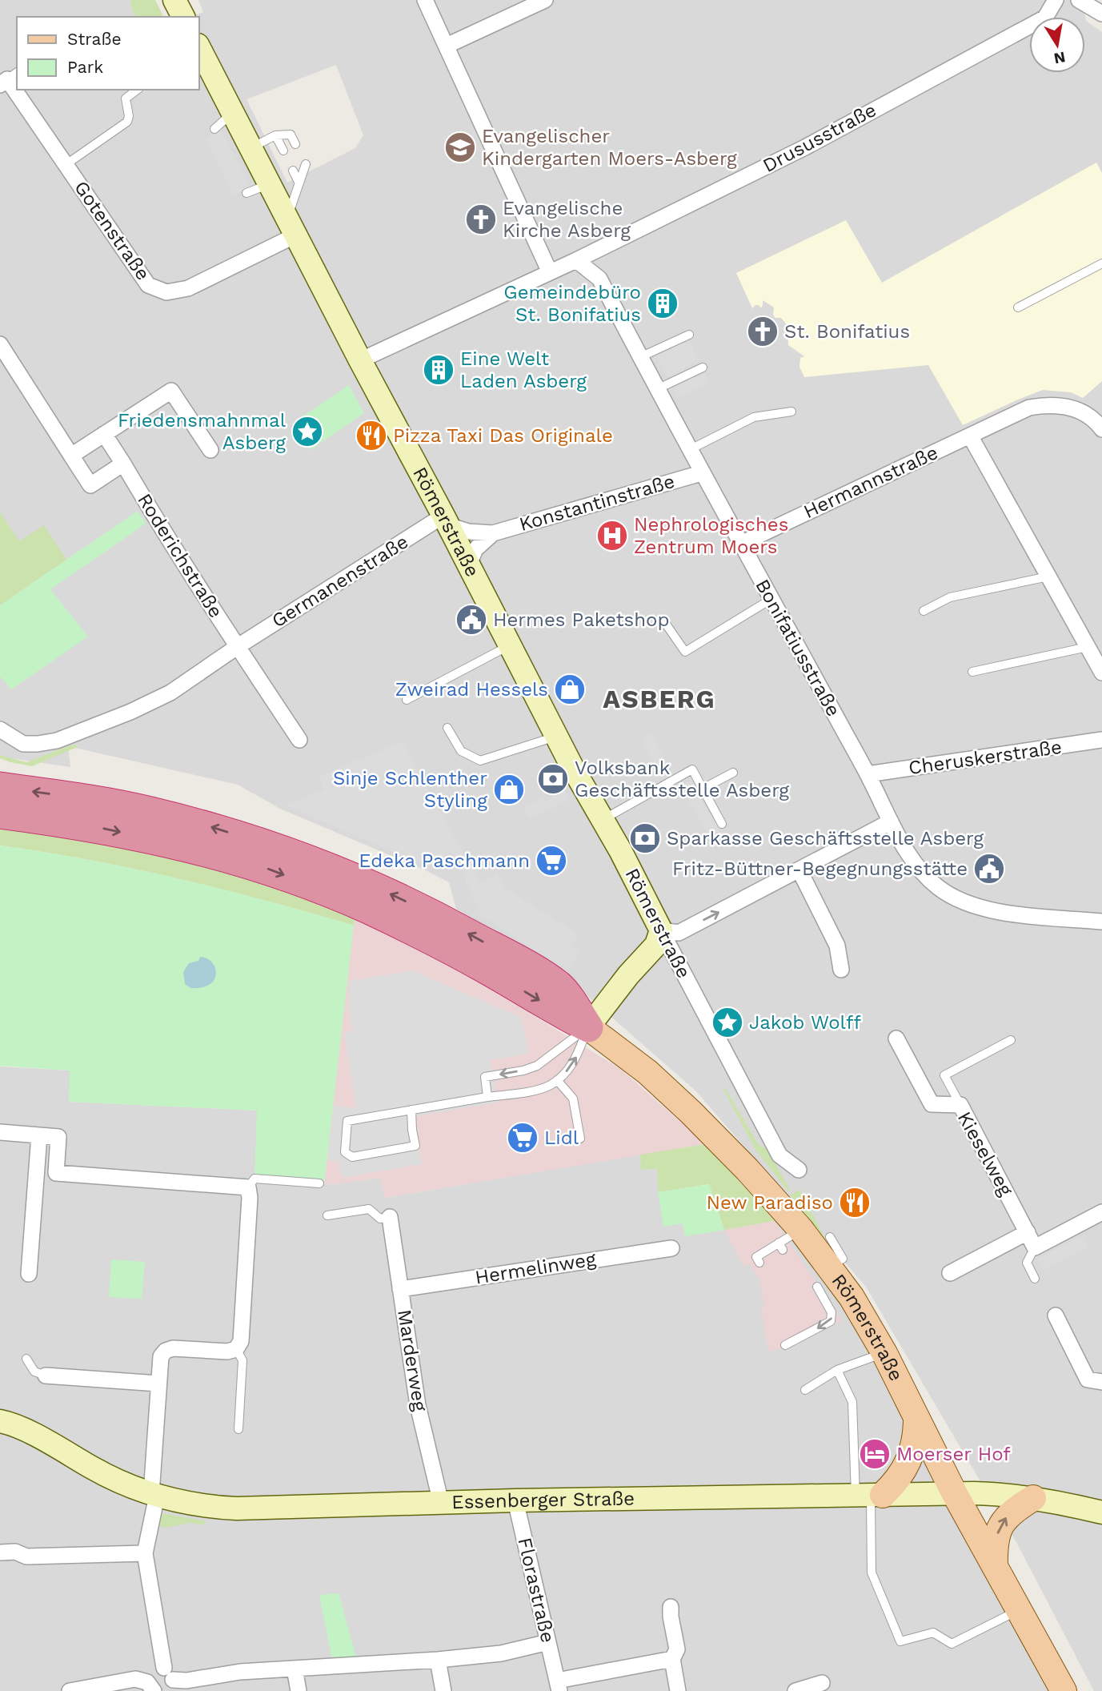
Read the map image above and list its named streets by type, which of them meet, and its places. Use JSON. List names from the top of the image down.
{
  "streets": {
    "main road": ["Römerstraße"],
    "street": [
      "Drususstraße",
      "Gotenstraße",
      "Hermannstraße",
      "Konstantinstraße",
      "Roderichstraße",
      "Germanenstraße",
      "Bonifatiusstraße",
      "Cheruskerstraße",
      "Kieselweg",
      "Hermelinweg",
      "Marderweg",
      "Essenberger Straße",
      "Florastraße"
    ]
  },
  "crossings": [
    ["Drususstraße", "Römerstraße"],
    ["Drususstraße", "Bonifatiusstraße"],
    ["Gotenstraße", "Römerstraße"],
    ["Hermannstraße", "Bonifatiusstraße"],
    ["Konstantinstraße", "Römerstraße"],
    ["Konstantinstraße", "Germanenstraße"],
    ["Konstantinstraße", "Bonifatiusstraße"],
    ["Römerstraße", "Germanenstraße"],
    ["Römerstraße", "Essenberger Straße"],
    ["Roderichstraße", "Germanenstraße"],
    ["Bonifatiusstraße", "Cheruskerstraße"],
    ["Hermelinweg", "Marderweg"],
    ["Marderweg", "Essenberger Straße"],
    ["Essenberger Straße", "Florastraße"]
  ],
  "districts": ["ASBERG"],
  "places": {
    "school or university": ["Evangelischer Kindergarten Moers-Asberg"],
    "church": ["Evangelische Kirche Asberg", "St. Bonifatius"],
    "building": ["Gemeindebüro St. Bonifatius", "Eine Welt Laden Asberg"],
    "place": ["Friedensmahnmal Asberg", "Jakob Wolff"],
    "restaurant": ["Pizza Taxi Das Originale", "New Paradiso"],
    "hospital": ["Nephrologisches Zentrum Moers"],
    "public building": ["Hermes Paketshop", "Fritz-Büttner-Begegnungsstätte"],
    "shop": ["Zweirad Hessels", "Sinje Schlenther Styling"],
    "bank": ["Volksbank Geschäftsstelle Asberg", "Sparkasse Geschäftsstelle Asberg"],
    "supermarket": ["Edeka Paschmann", "Lidl"],
    "hotel": ["Moerser Hof"]
  },
  "legend": ["Straße", "Park"],
  "north": "bottom"
}
